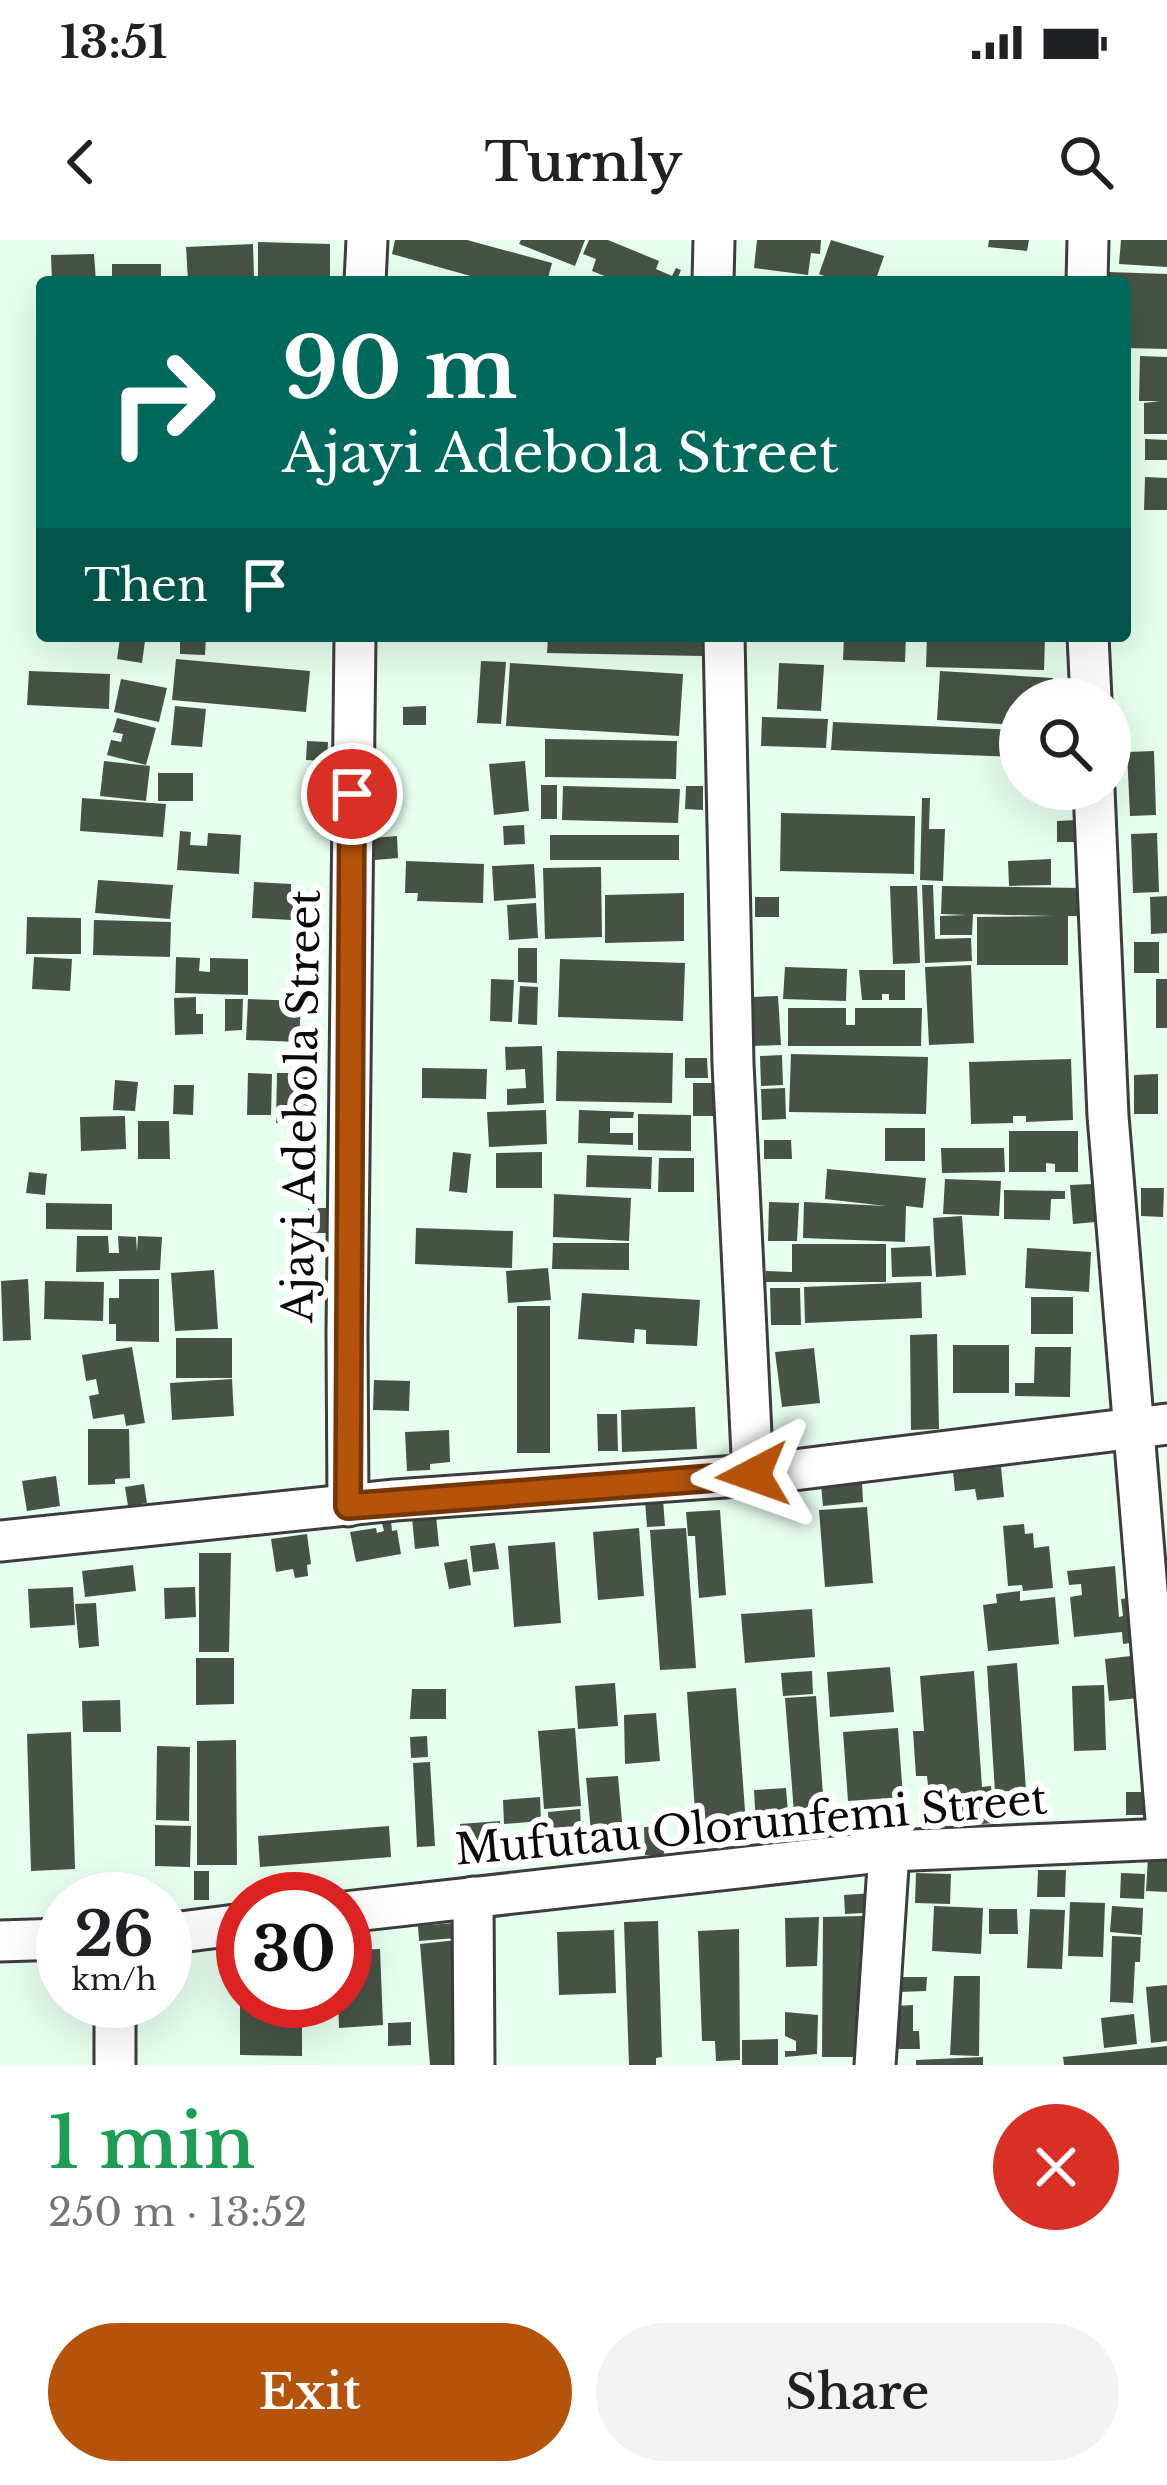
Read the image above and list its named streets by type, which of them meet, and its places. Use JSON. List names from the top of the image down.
{
  "streets": {
    "street": ["Ajayi Adebola Street", "Mufutau Olorunfemi Street"]
  },
  "page": {
    "status": "13:51",
    "header": "Turnly",
    "turn": ["90 m", "Ajayi Adebola Street"],
    "then": "Then",
    "speed": "26 km/h",
    "limit": "30",
    "heading": ["1 min", "250 m · 13:52"],
    "buttons": ["Exit", "Share"]
  }
}
